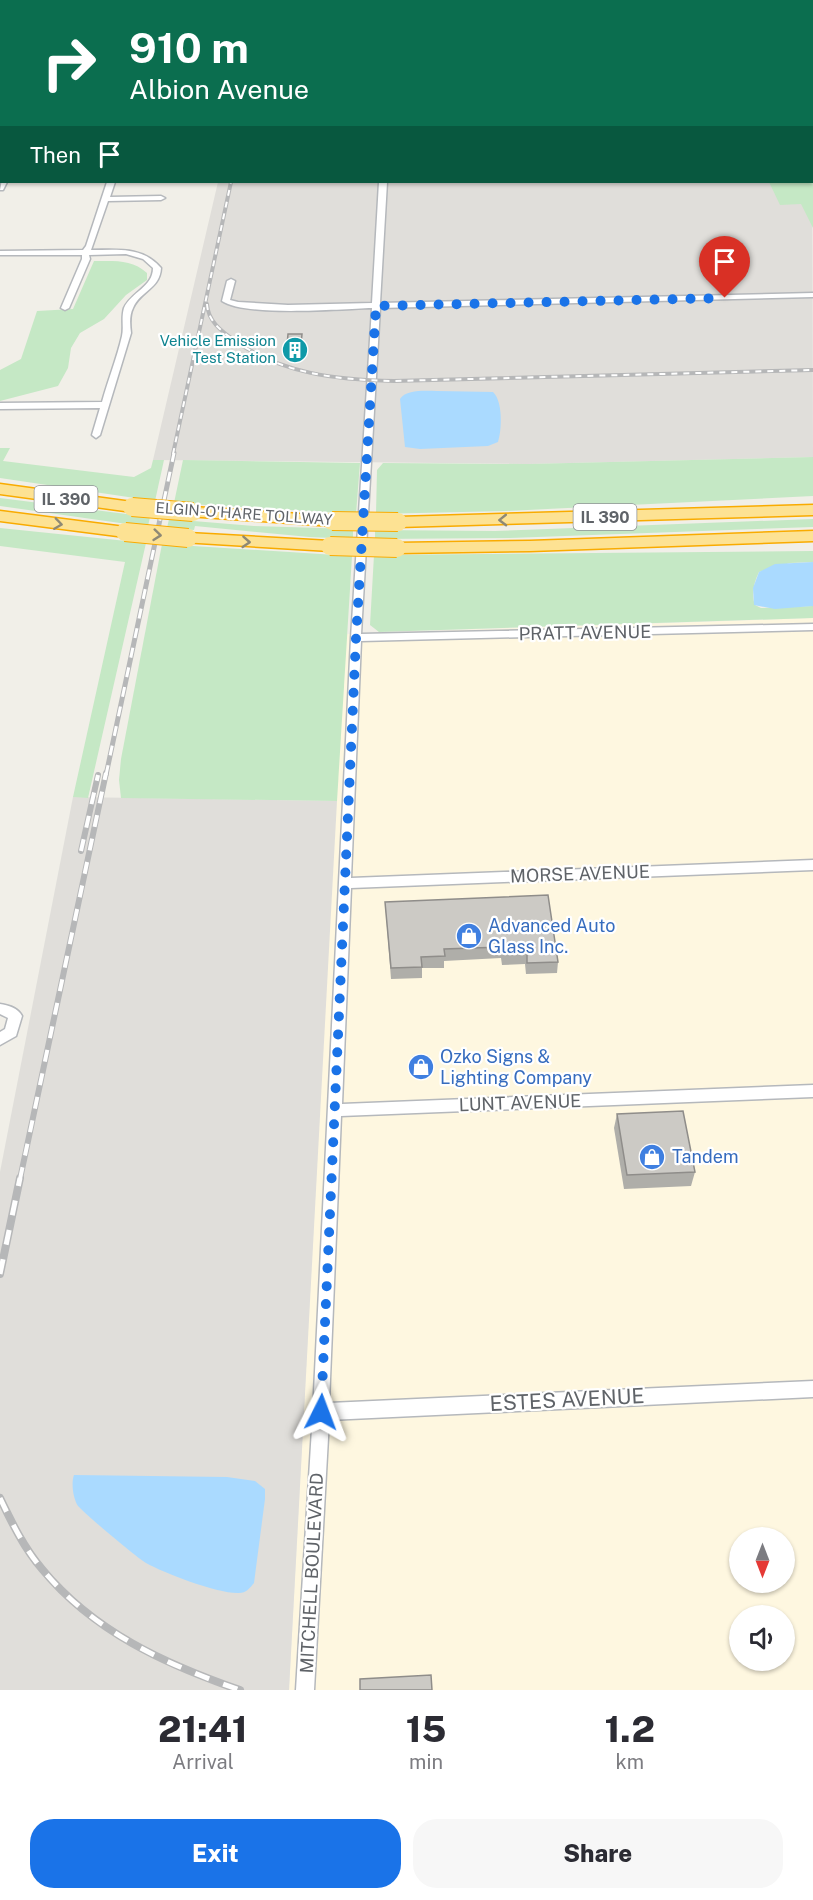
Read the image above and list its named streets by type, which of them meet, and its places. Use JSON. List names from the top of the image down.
{
  "streets": {
    "highway": ["IL 390", "ELGIN-O'HARE TOLLWAY"],
    "street": [
      "PRATT AVENUE",
      "MORSE AVENUE",
      "LUNT AVENUE",
      "ESTES AVENUE",
      "MITCHELL BOULEVARD"
    ]
  },
  "crossings": [
    ["PRATT AVENUE", "MITCHELL BOULEVARD"],
    ["MORSE AVENUE", "MITCHELL BOULEVARD"],
    ["LUNT AVENUE", "MITCHELL BOULEVARD"],
    ["ESTES AVENUE", "MITCHELL BOULEVARD"]
  ],
  "places": {
    "building": ["Vehicle Emission Test Station"],
    "shop": ["Advanced Auto Glass Inc.", "Ozko Signs & Lighting Company", "Tandem"]
  },
  "north": "bottom",
  "page": {
    "turn": ["910 m", "Albion Avenue"],
    "then": "Then",
    "eta": [
      "21:41",
      "Arrival",
      "15",
      "min",
      "1.2",
      "km"
    ],
    "buttons": ["Exit", "Share"]
  }
}
